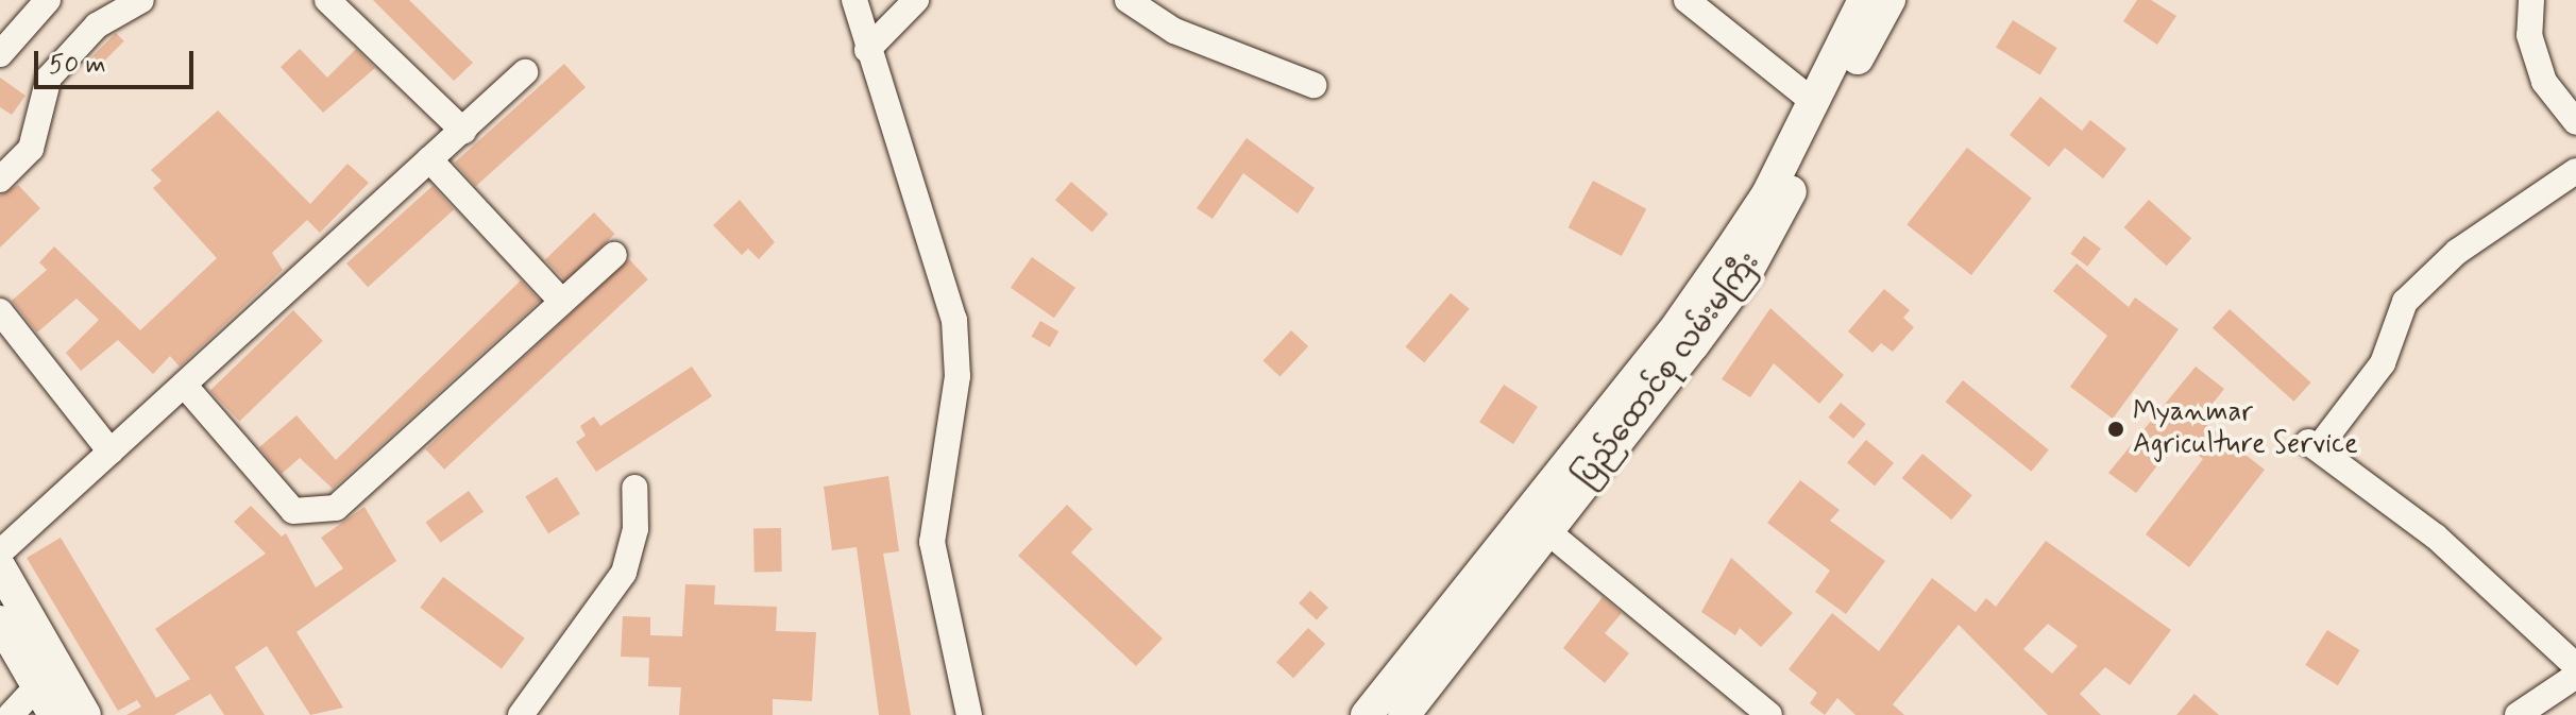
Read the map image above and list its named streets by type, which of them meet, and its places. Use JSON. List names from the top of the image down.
{
  "streets": {
    "main road": ["ပြည်ထောင်စု လမ်းမကြီး"]
  },
  "places": ["Myanmar Agriculture Service"],
  "scale_bar": "50 m"
}
